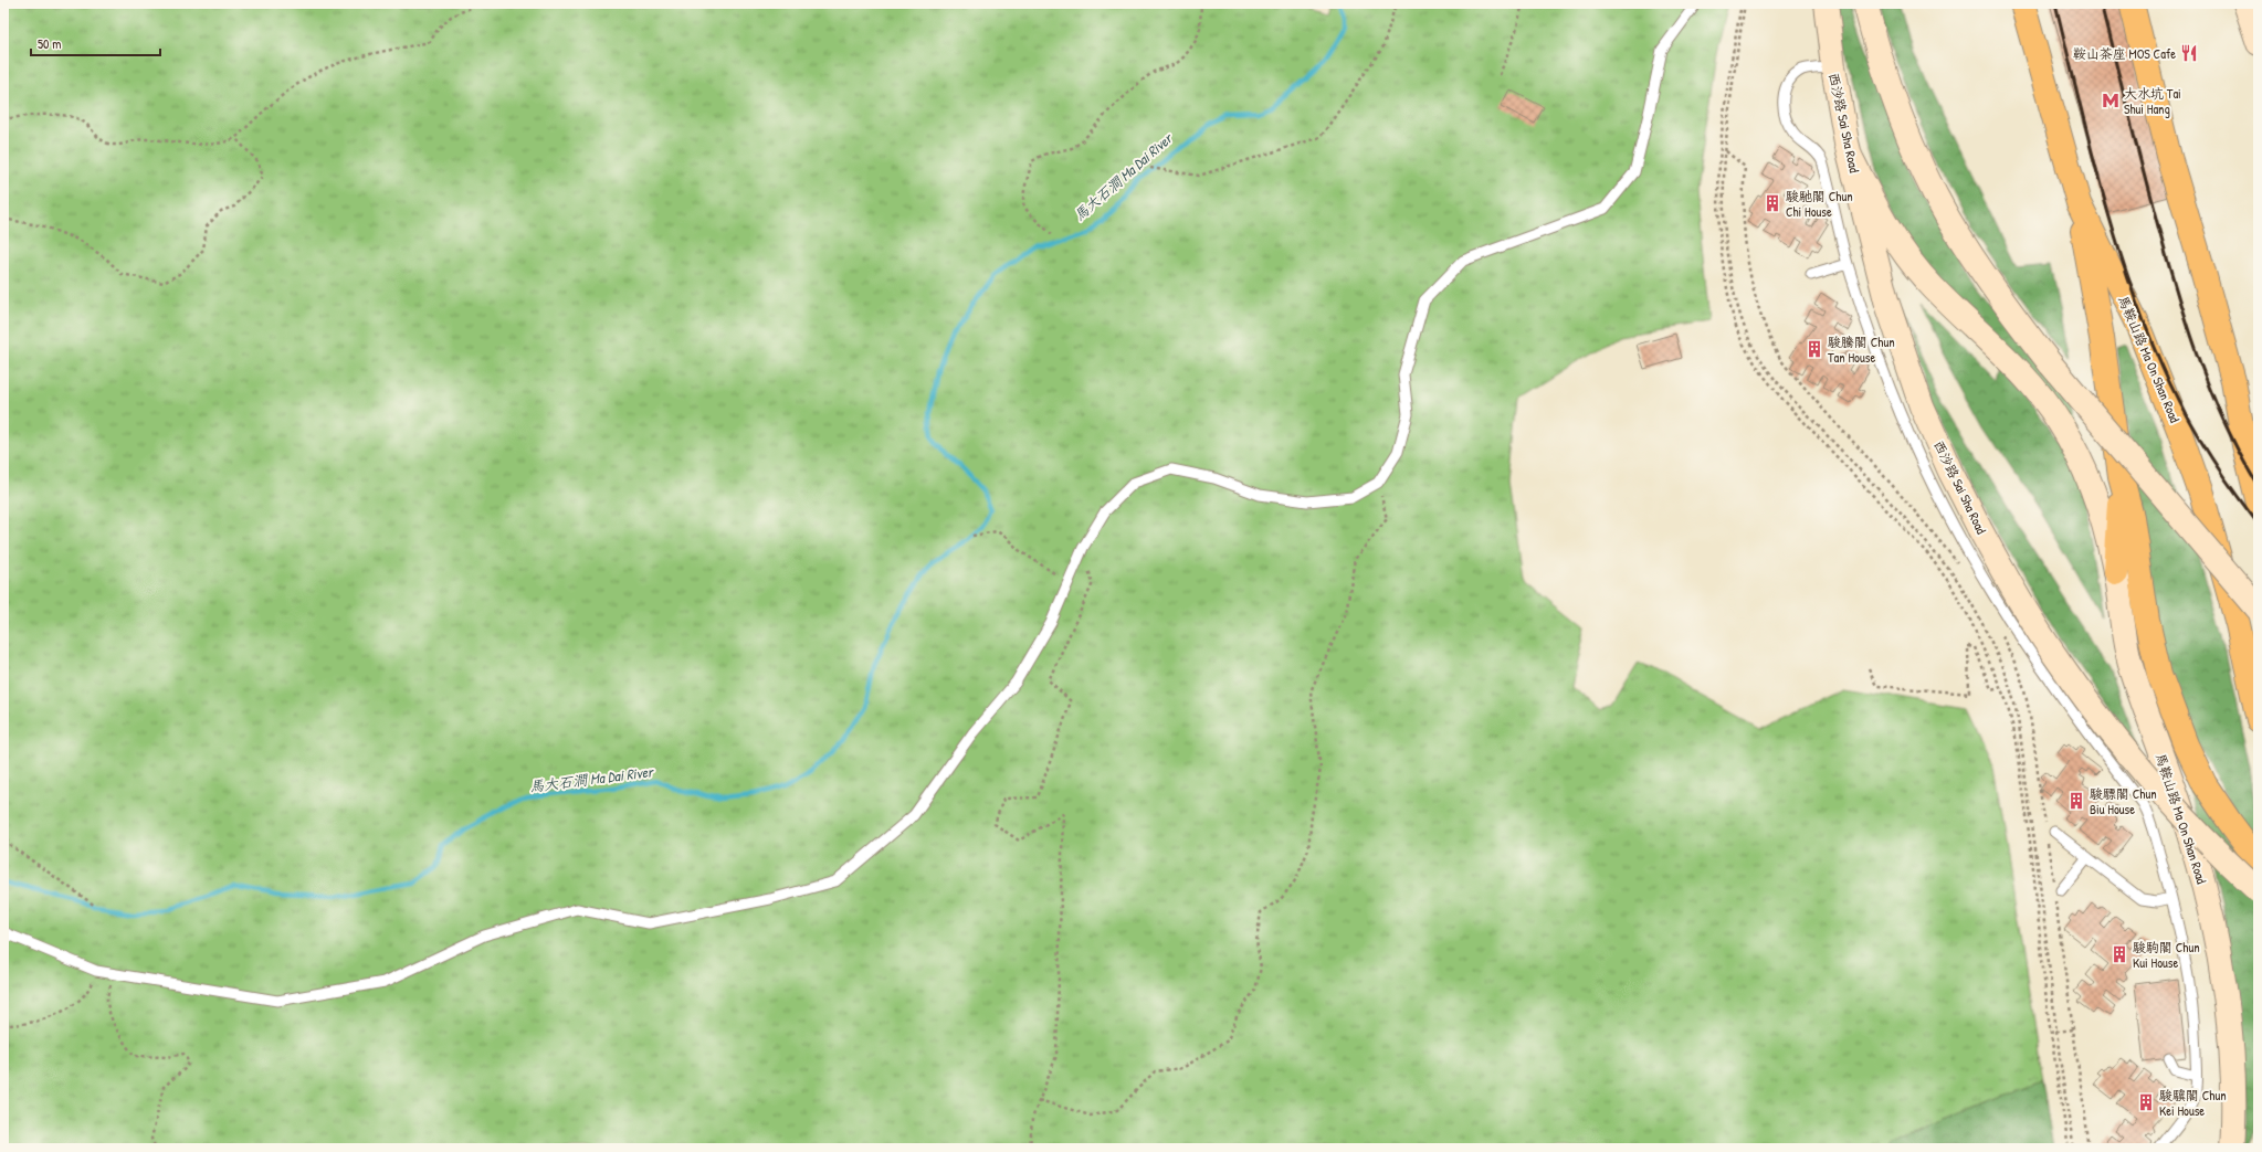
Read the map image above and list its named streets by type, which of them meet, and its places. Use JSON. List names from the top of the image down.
{
  "streets": {
    "main road": ["西沙路 Sai Sha Road", "馬鞍山路 Ma On Shan Road"]
  },
  "crossings": [
    ["西沙路 Sai Sha Road", "馬鞍山路 Ma On Shan Road"]
  ],
  "water": ["馬大石澗 Ma Dai River"],
  "places": {
    "restaurant": ["鞍山茶座 MOS Cafe"],
    "metro station": ["大水坑 Tai Shui Hang"],
    "building": [
      "駿馳閣 Chun Chi House",
      "駿騰閣 Chun Tan House",
      "駿驃閣 Chun Biu House",
      "駿駒閣 Chun Kui House",
      "駿驥閣 Chun Kei House"
    ]
  },
  "scale_bar": "50 m"
}
